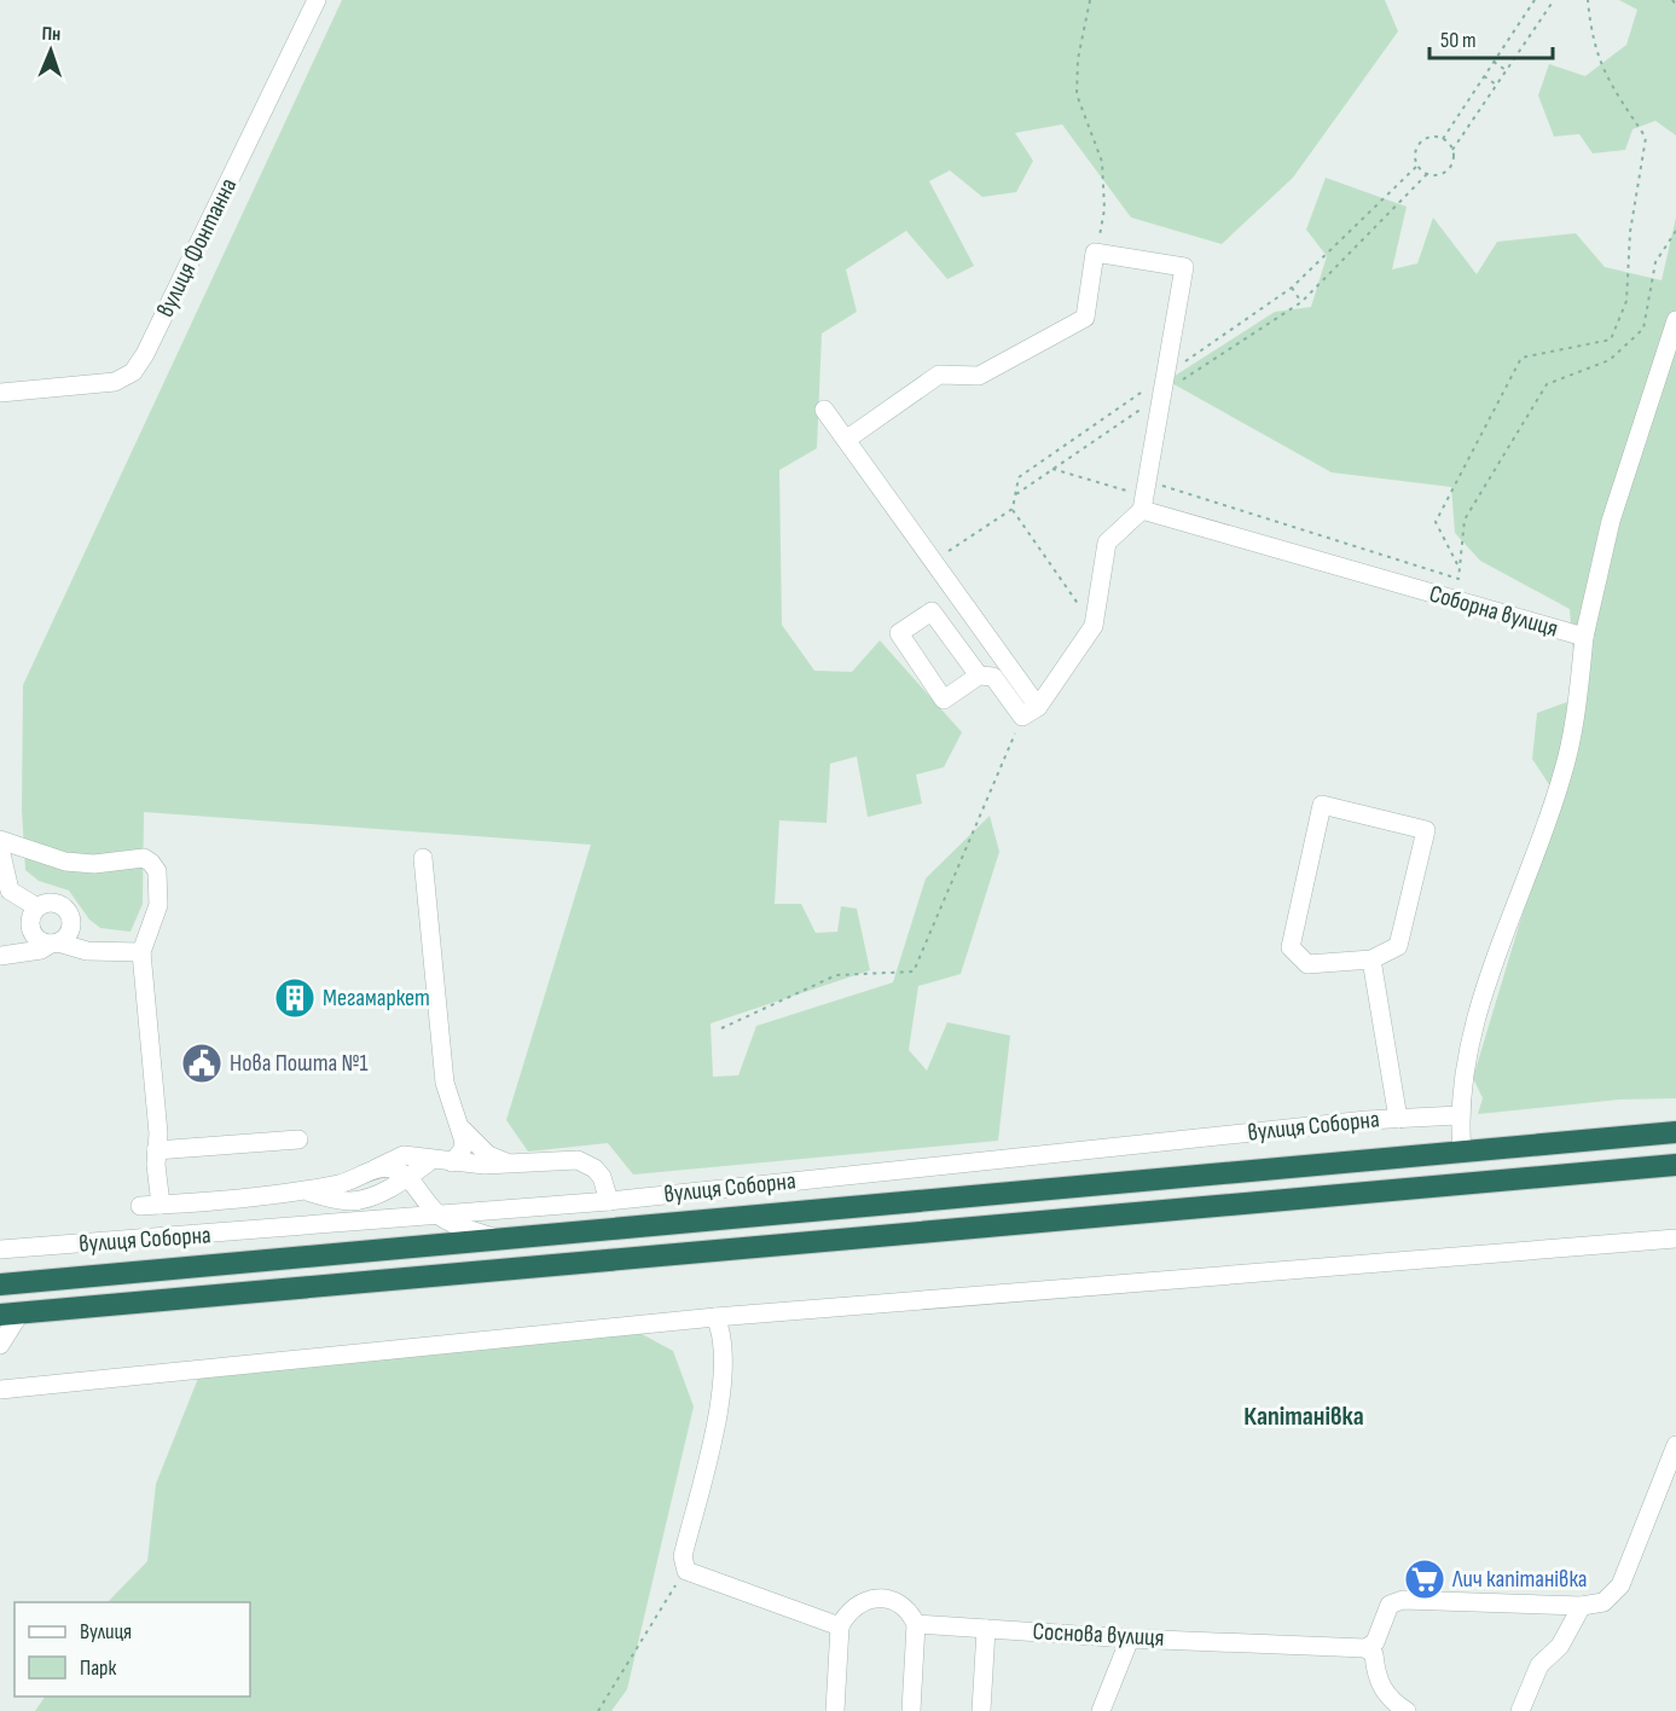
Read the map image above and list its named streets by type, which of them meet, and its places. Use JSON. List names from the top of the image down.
{
  "streets": {
    "street": [
      "вулиця Фонтанна",
      "Соборна вулиця",
      "вулиця Соборна",
      "Соснова вулиця"
    ]
  },
  "crossings": [
    ["Соборна вулиця", "вулиця Соборна"]
  ],
  "districts": ["Капітанівка"],
  "places": {
    "building": ["Мегамаркет"],
    "public building": ["Нова Пошта №1"],
    "supermarket": ["Лич капітанівка"]
  },
  "legend": ["Вулиця", "Парк"],
  "scale_bar": "50 m",
  "north": "top"
}
